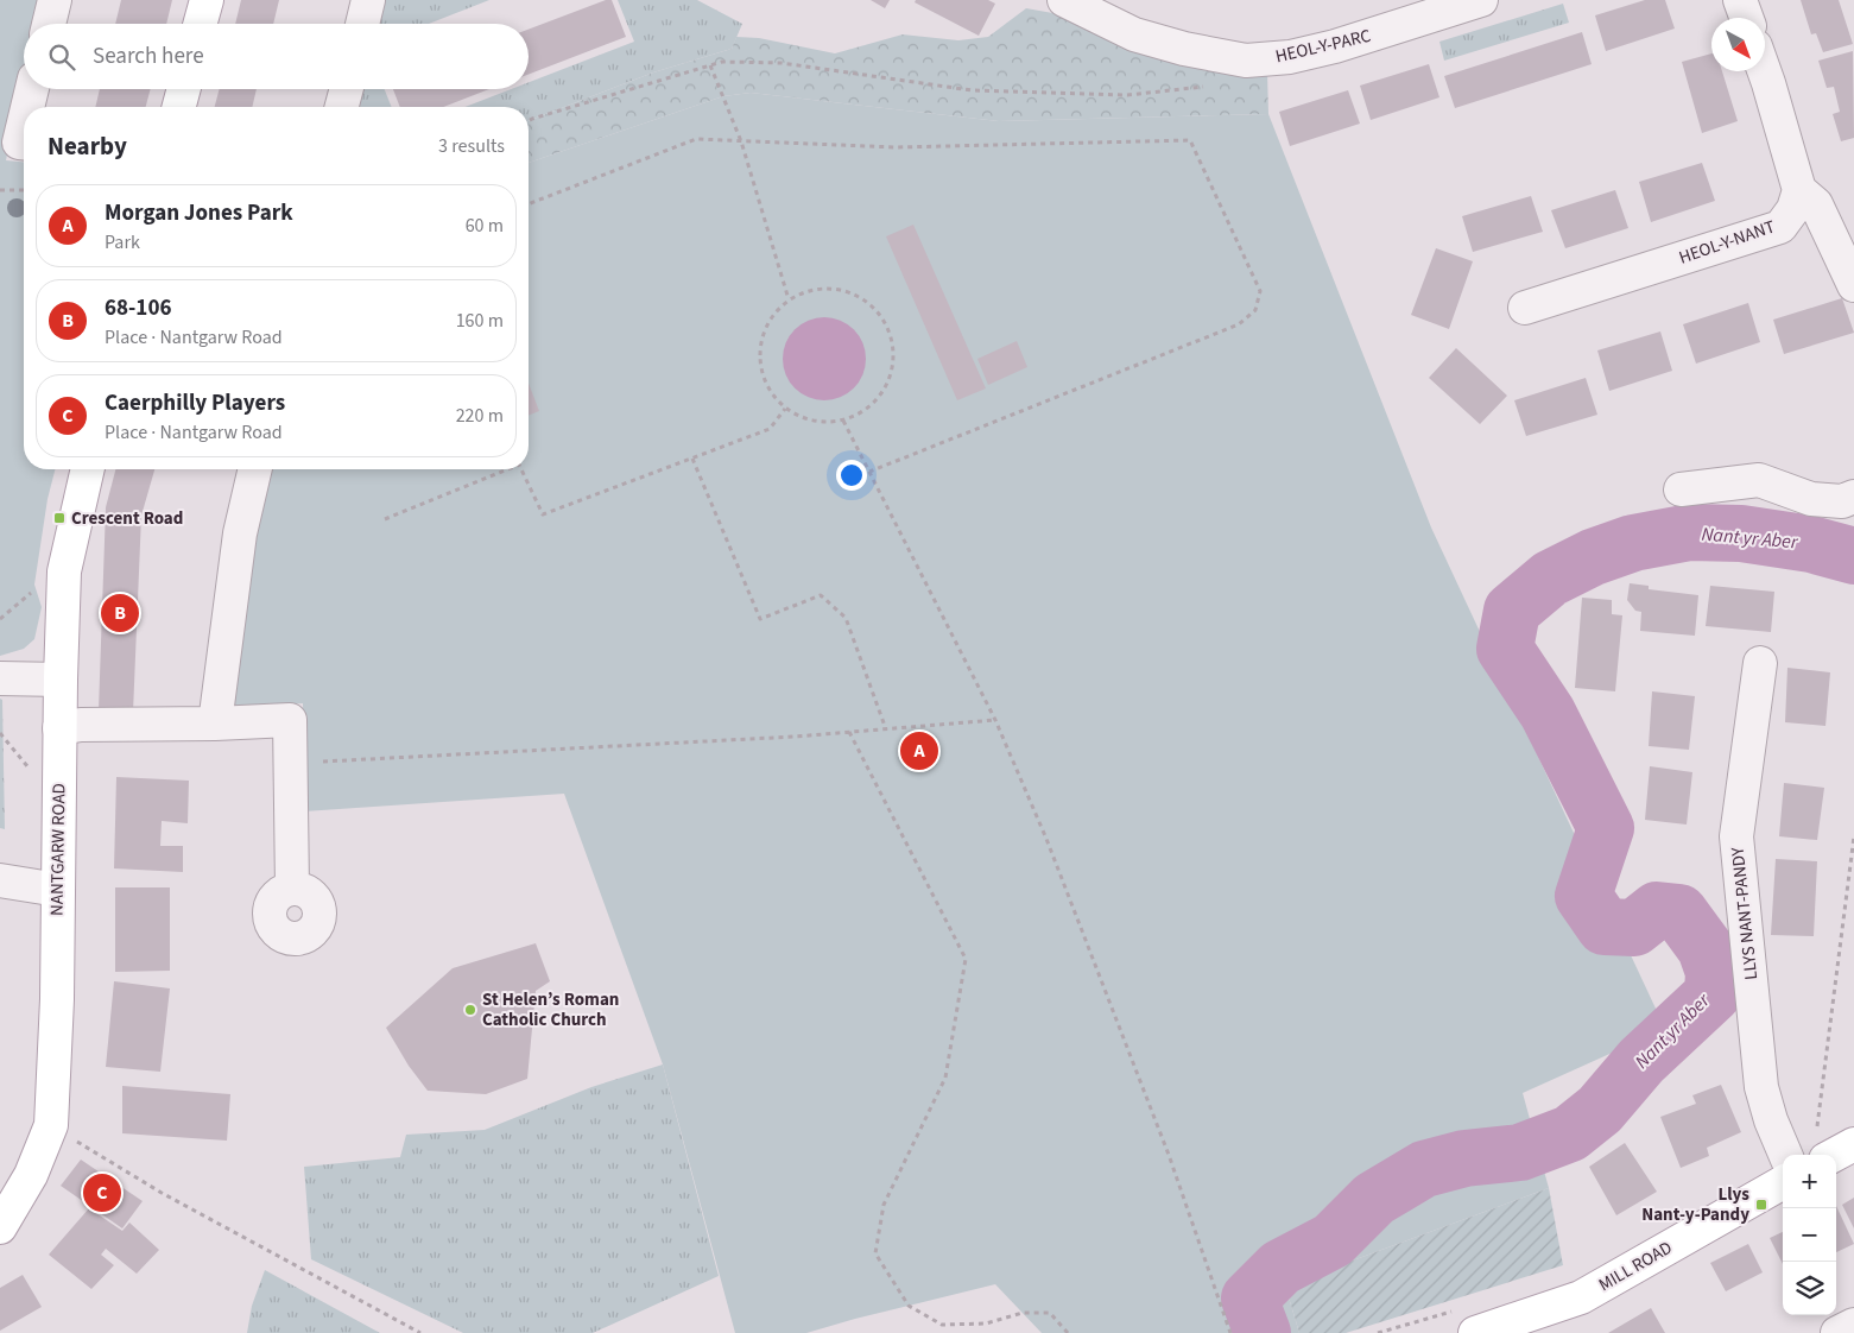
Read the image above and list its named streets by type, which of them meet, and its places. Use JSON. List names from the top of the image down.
{
  "streets": {
    "main road": ["NANTGARW ROAD", "MILL ROAD"],
    "street": ["HEOL-Y-PARC", "HEOL-Y-NANT", "LLYS NANT-PANDY"]
  },
  "water": ["Nant yr Aber"],
  "places": {
    "transit": ["Crescent Road", "Llys Nant-y-Pandy"],
    "other": ["St Helen’s Roman Catholic Church"]
  },
  "north": "bottom right",
  "page": {
    "search": "Search here",
    "heading": ["Nearby", "3 results"],
    "list": [
      {
        "mark": "A",
        "name": "Morgan Jones Park",
        "note": "Park",
        "value": "60 m"
      },
      {
        "mark": "B",
        "name": "68-106",
        "note": "Place · Nantgarw Road",
        "value": "160 m"
      },
      {
        "mark": "C",
        "name": "Caerphilly Players",
        "note": "Place · Nantgarw Road",
        "value": "220 m"
      }
    ],
    "pins": ["B", "A", "C"],
    "map_buttons": ["+", "−"]
  }
}
